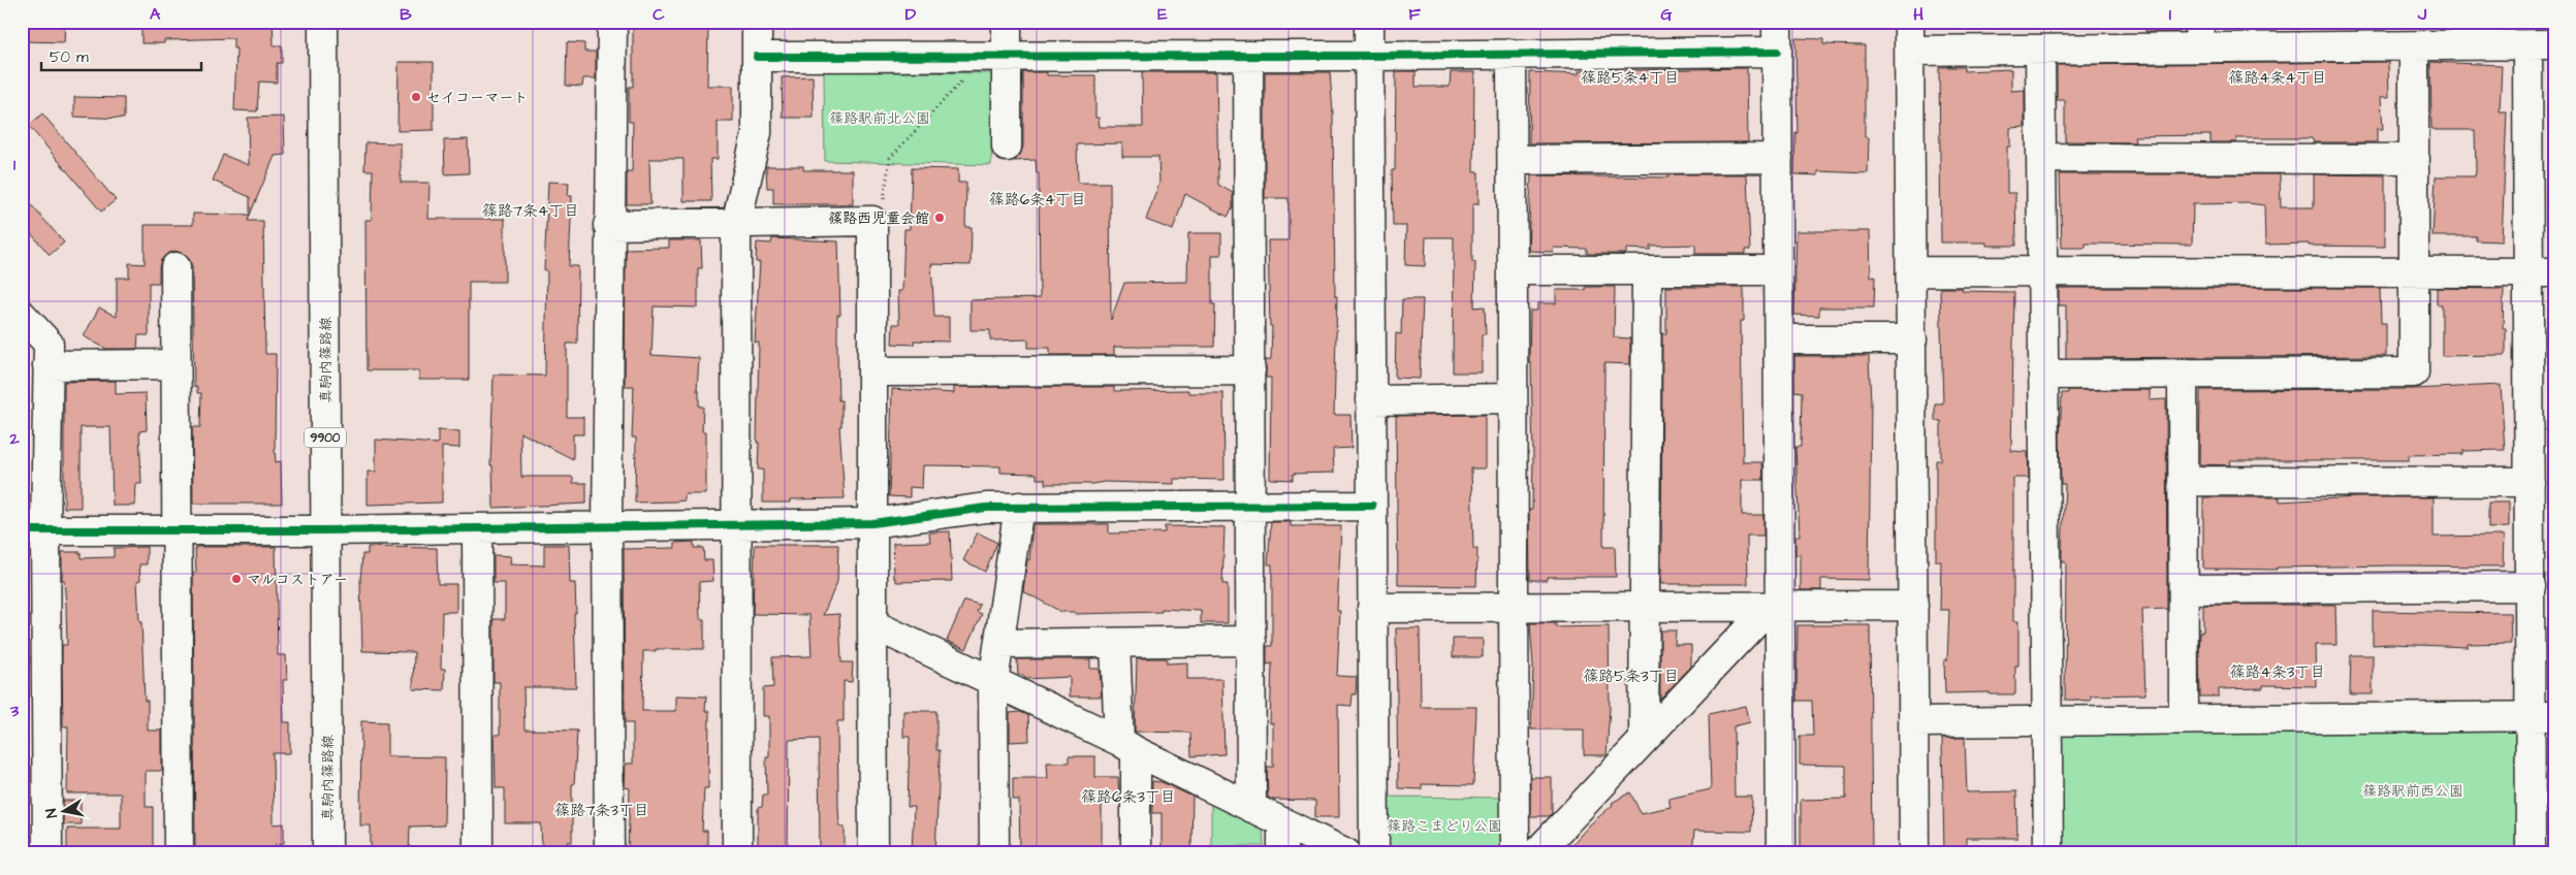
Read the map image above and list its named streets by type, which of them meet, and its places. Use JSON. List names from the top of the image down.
{
  "streets": {
    "street": ["真駒内篠路線", "9900"]
  },
  "districts": [
    "篠路5条4丁目",
    "篠路4条4丁目",
    "篠路6条4丁目",
    "篠路7条4丁目",
    "篠路4条3丁目",
    "篠路5条3丁目",
    "篠路6条3丁目",
    "篠路7条3丁目"
  ],
  "parks": ["篠路駅前北公園", "篠路駅前西公園", "篠路こまどり公園"],
  "places": ["セイコーマート", "篠路西児童会館", "マルコストアー"],
  "scale_bar": "50 m",
  "north": "left",
  "grid": {
    "columns": [
      "A",
      "B",
      "C",
      "D",
      "E",
      "F",
      "G",
      "H",
      "I",
      "J"
    ],
    "rows": ["1", "2", "3"]
  }
}
